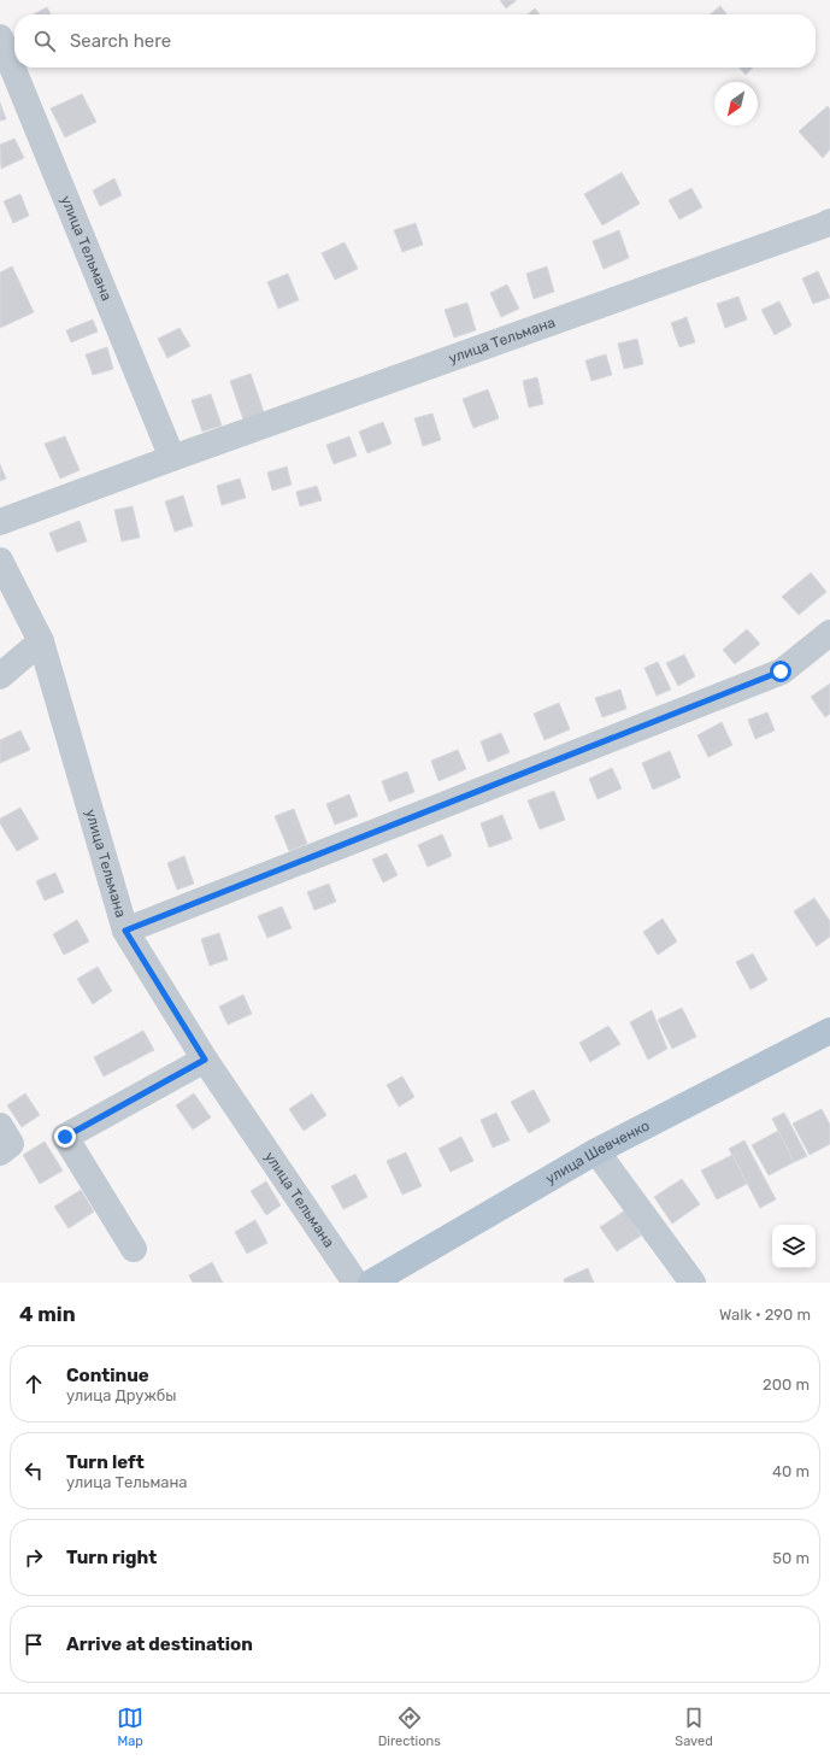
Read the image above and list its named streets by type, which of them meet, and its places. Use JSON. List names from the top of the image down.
{
  "streets": {
    "main road": ["улица Шевченко"],
    "street": ["улица Тельмана"]
  },
  "north": "bottom left",
  "page": {
    "search": "Search here",
    "heading": ["4 min", "Walk · 290 m"],
    "list": [
      ["Continue", "улица Дружбы", "200 m"],
      ["Turn left", "улица Тельмана", "40 m"],
      ["Turn right", "50 m"],
      "Arrive at destination"
    ],
    "nav": ["Map", "Directions", "Saved"]
  }
}
